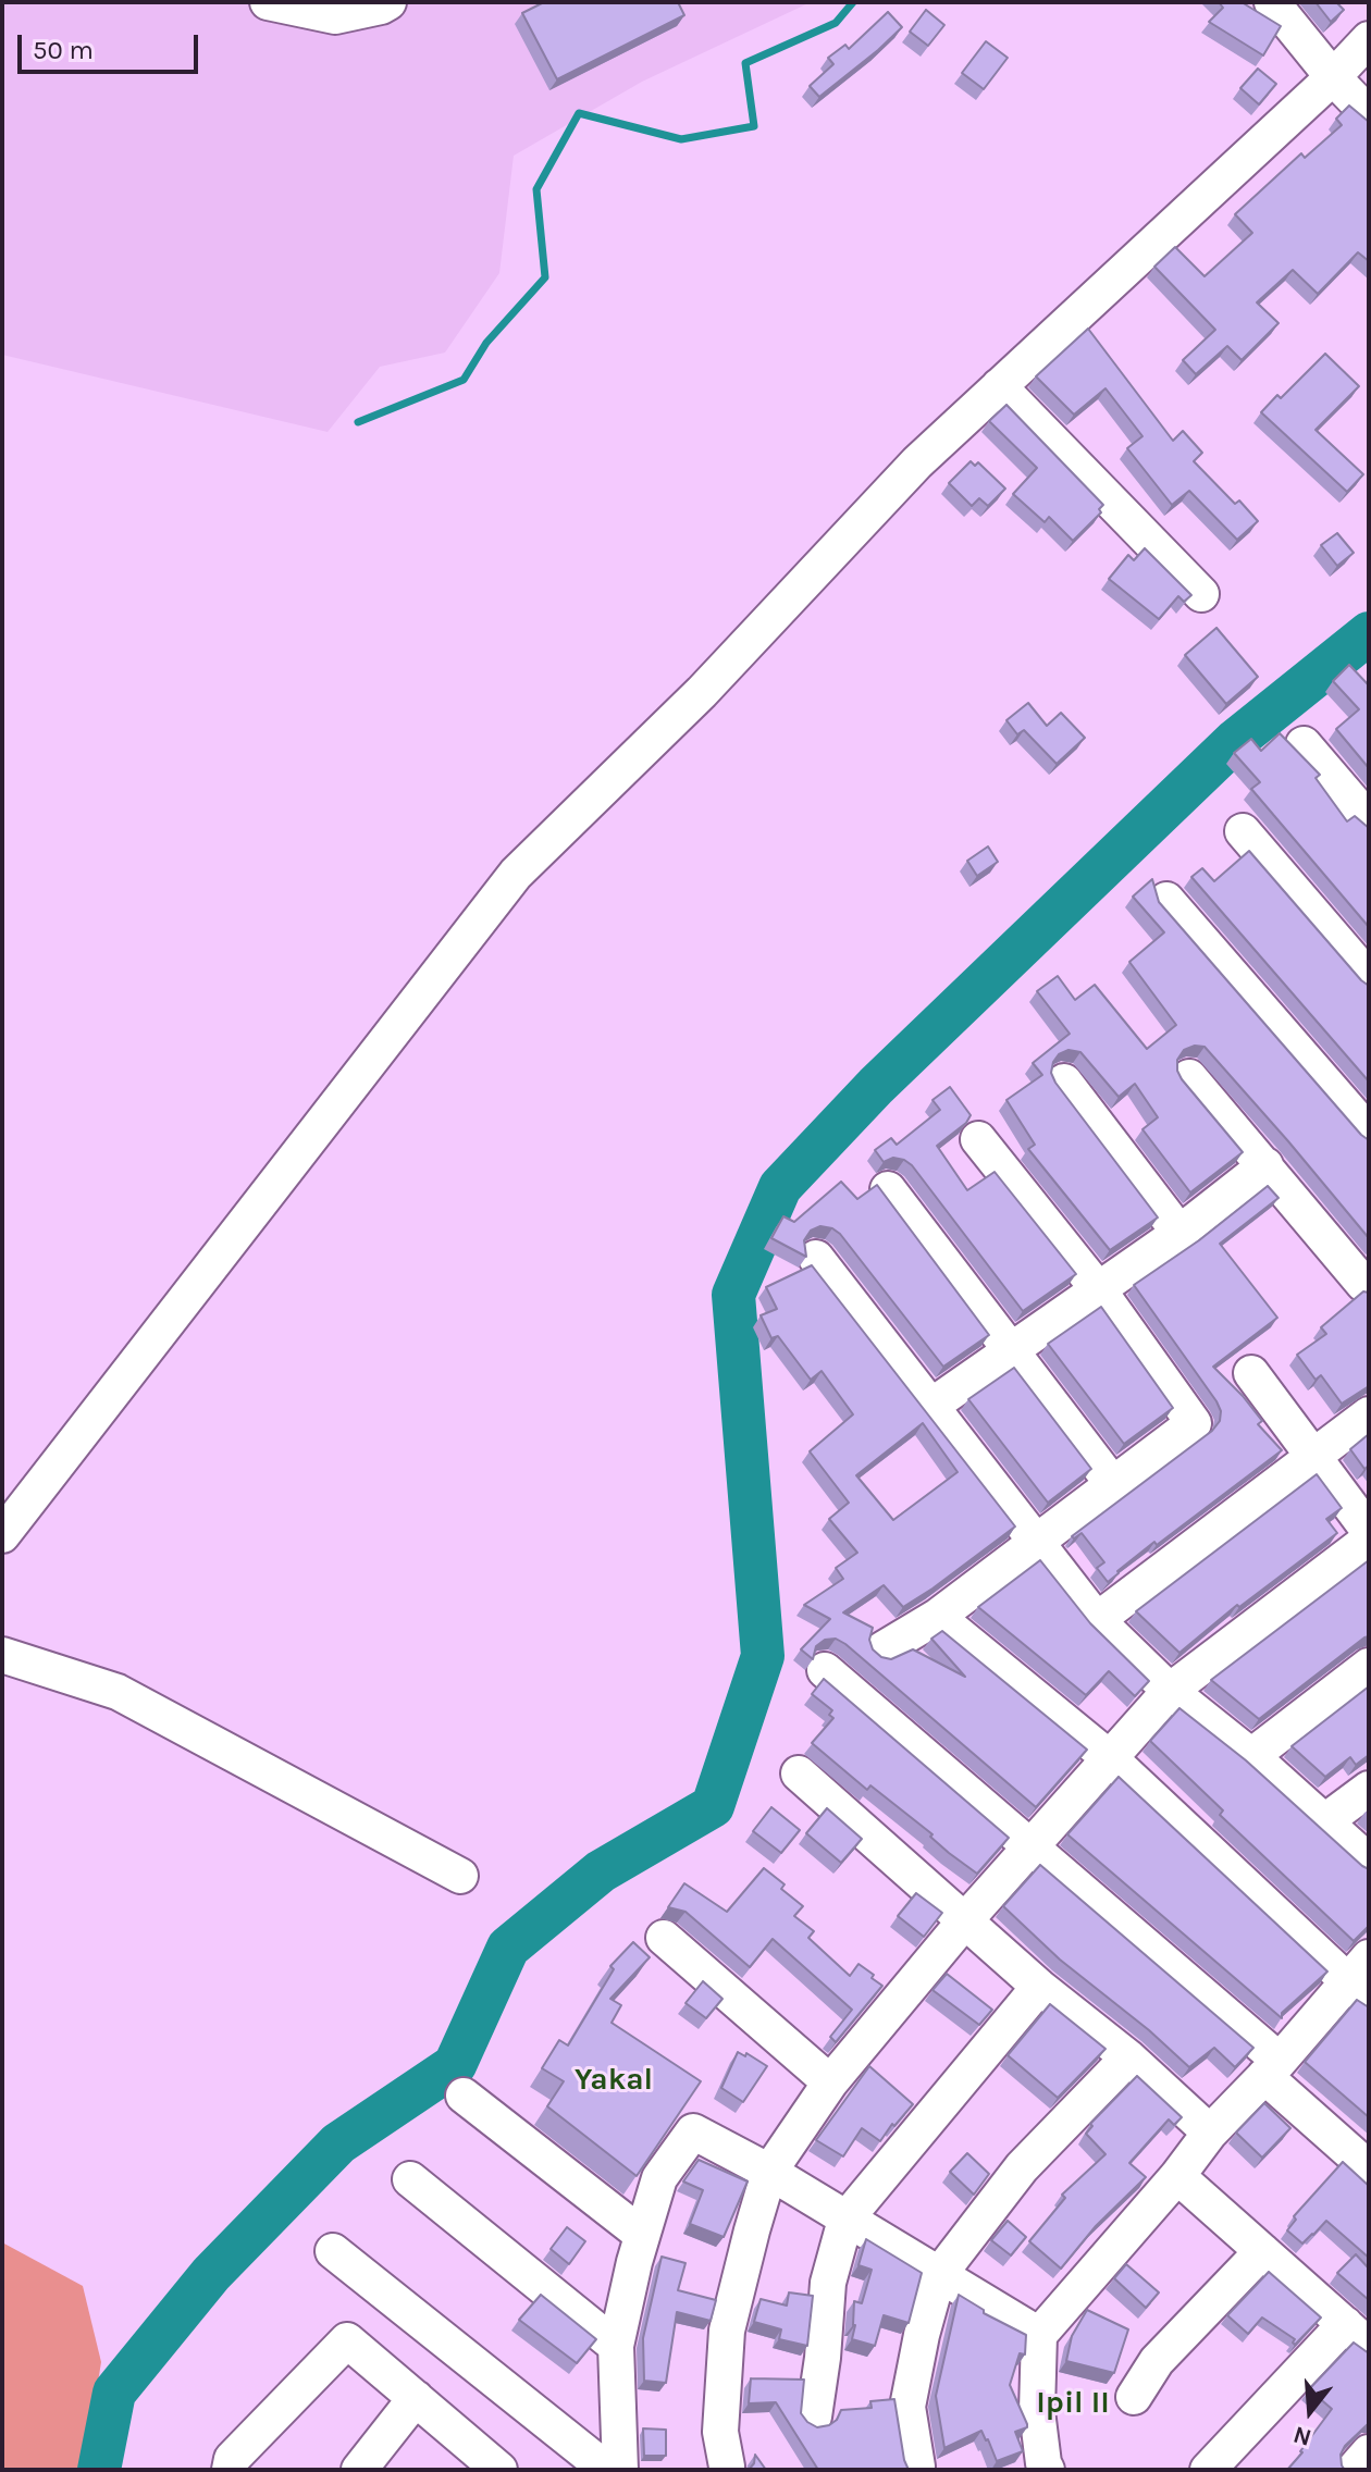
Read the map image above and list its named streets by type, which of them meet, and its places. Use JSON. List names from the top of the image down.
{
  "districts": ["Yakal", "Ipil II"],
  "scale_bar": "50 m",
  "north": "bottom"
}
